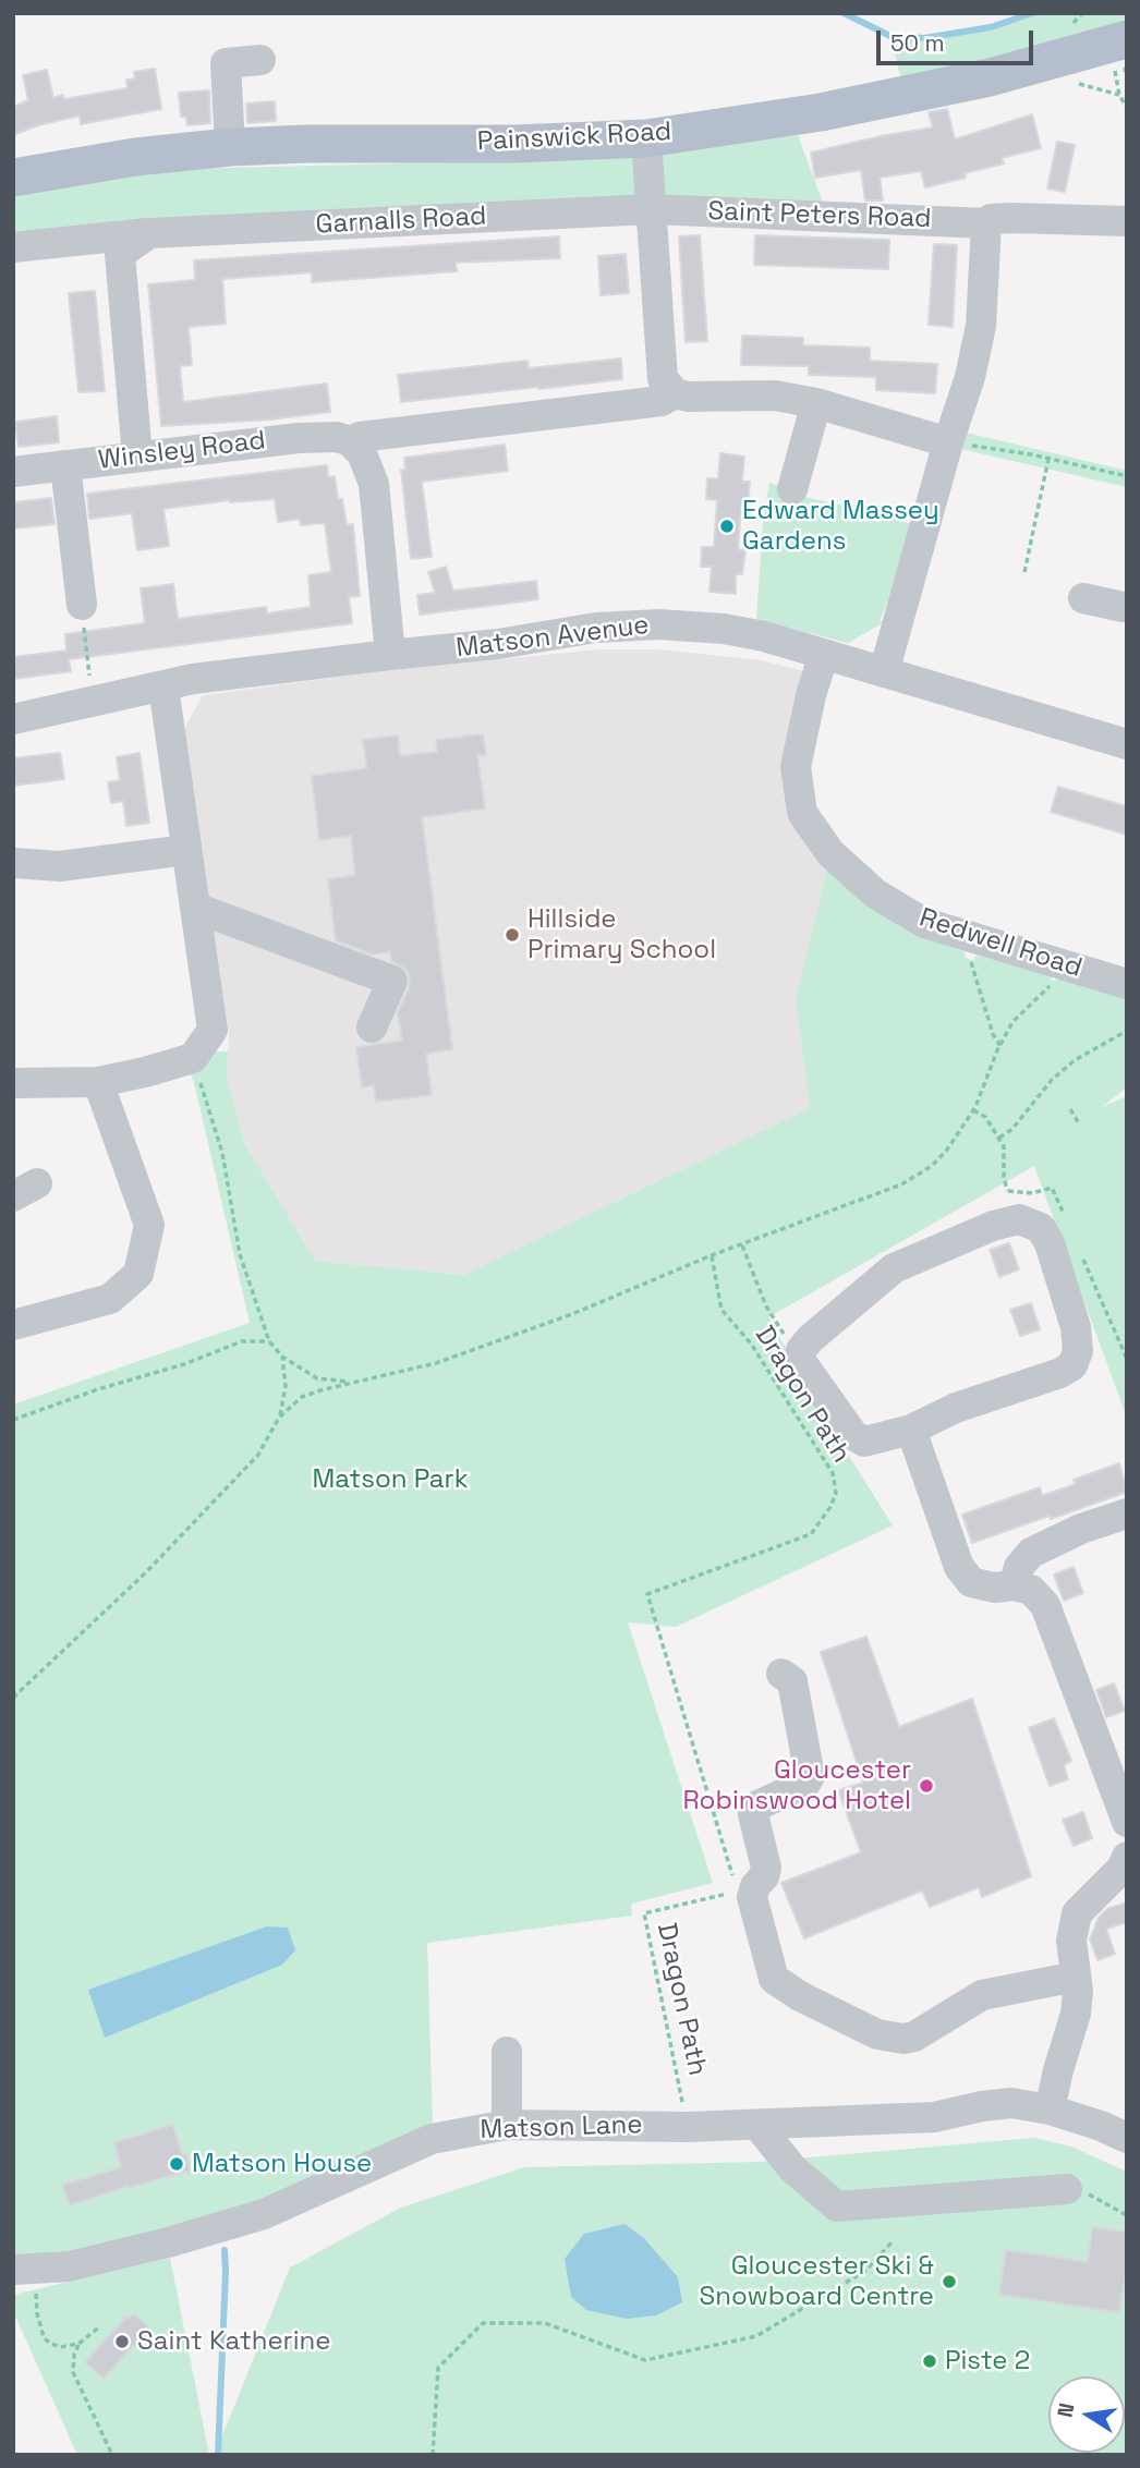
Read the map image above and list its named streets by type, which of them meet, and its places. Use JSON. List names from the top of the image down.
{
  "streets": {
    "main road": ["Painswick Road"],
    "street": [
      "Saint Peters Road",
      "Garnalls Road",
      "Winsley Road",
      "Matson Avenue",
      "Redwell Road",
      "Matson Lane"
    ],
    "path": ["Dragon Path"]
  },
  "crossings": [
    ["Saint Peters Road", "Garnalls Road"],
    ["Matson Avenue", "Redwell Road"],
    ["Dragon Path", "Matson Lane"]
  ],
  "parks": ["Matson Park"],
  "places": [
    "Edward Massey Gardens",
    "Hillside Primary School",
    "Gloucester Robinswood Hotel",
    "Matson House",
    "Gloucester Ski & Snowboard Centre",
    "Saint Katherine",
    "Piste 2"
  ],
  "scale_bar": "50 m",
  "north": "left"
}
